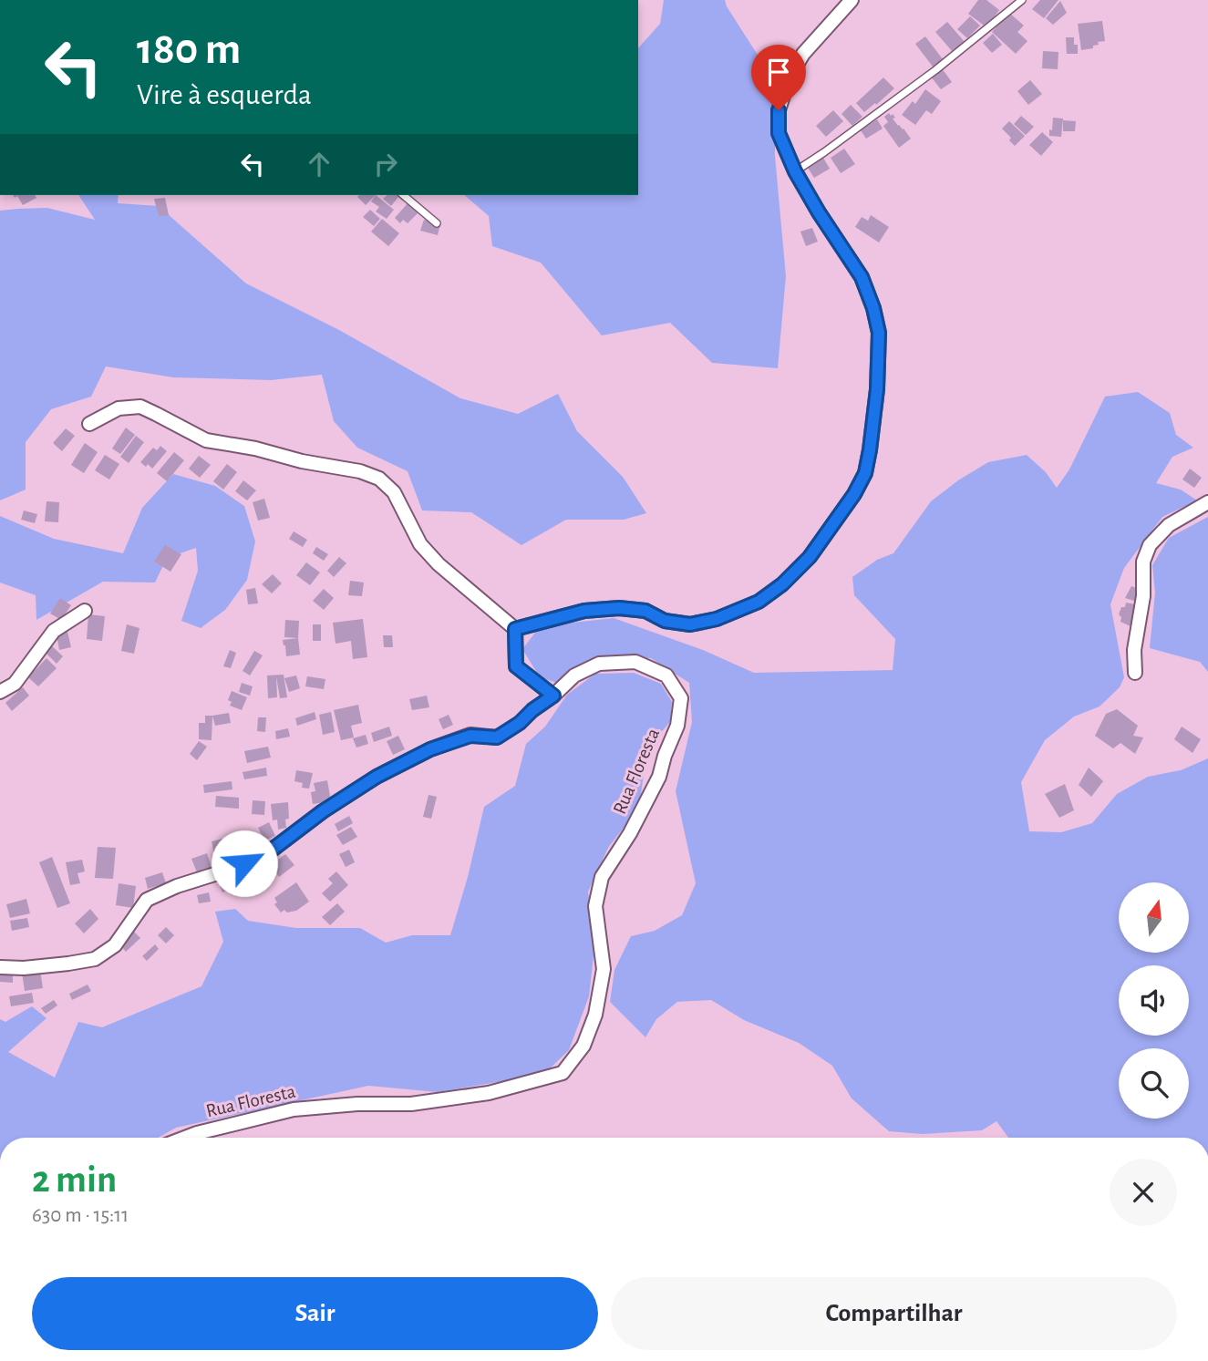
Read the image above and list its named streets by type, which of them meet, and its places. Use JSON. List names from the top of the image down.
{
  "streets": {
    "street": ["Rua Floresta"]
  },
  "north": "top",
  "page": {
    "turn": ["180 m", "Vire à esquerda"],
    "heading": ["2 min", "630 m · 15:11"],
    "buttons": ["Sair", "Compartilhar"]
  }
}
